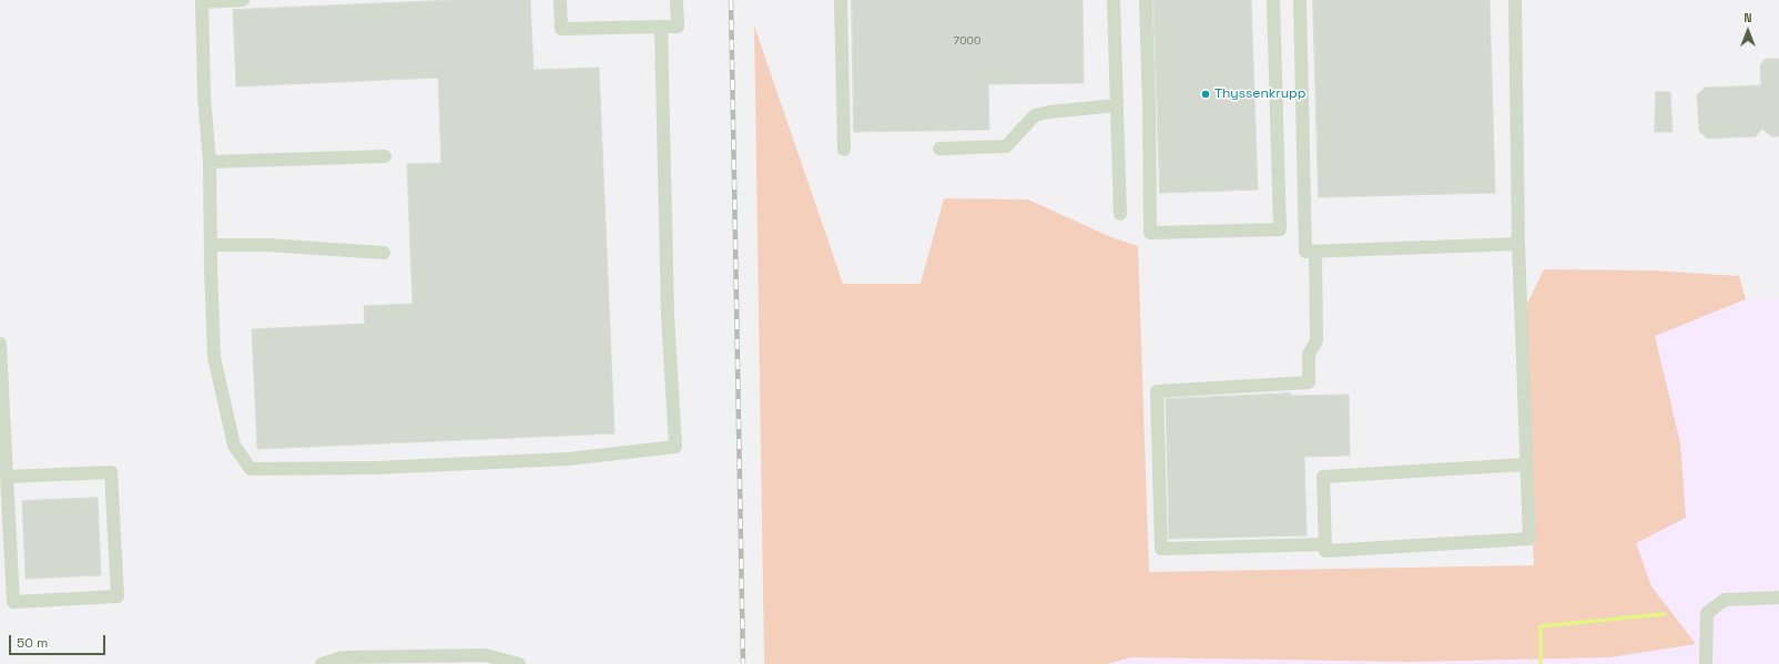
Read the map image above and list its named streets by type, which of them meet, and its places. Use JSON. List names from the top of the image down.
{
  "places": ["Thyssenkrupp"],
  "house_numbers": ["7000"],
  "scale_bar": "50 m",
  "north": "top"
}
